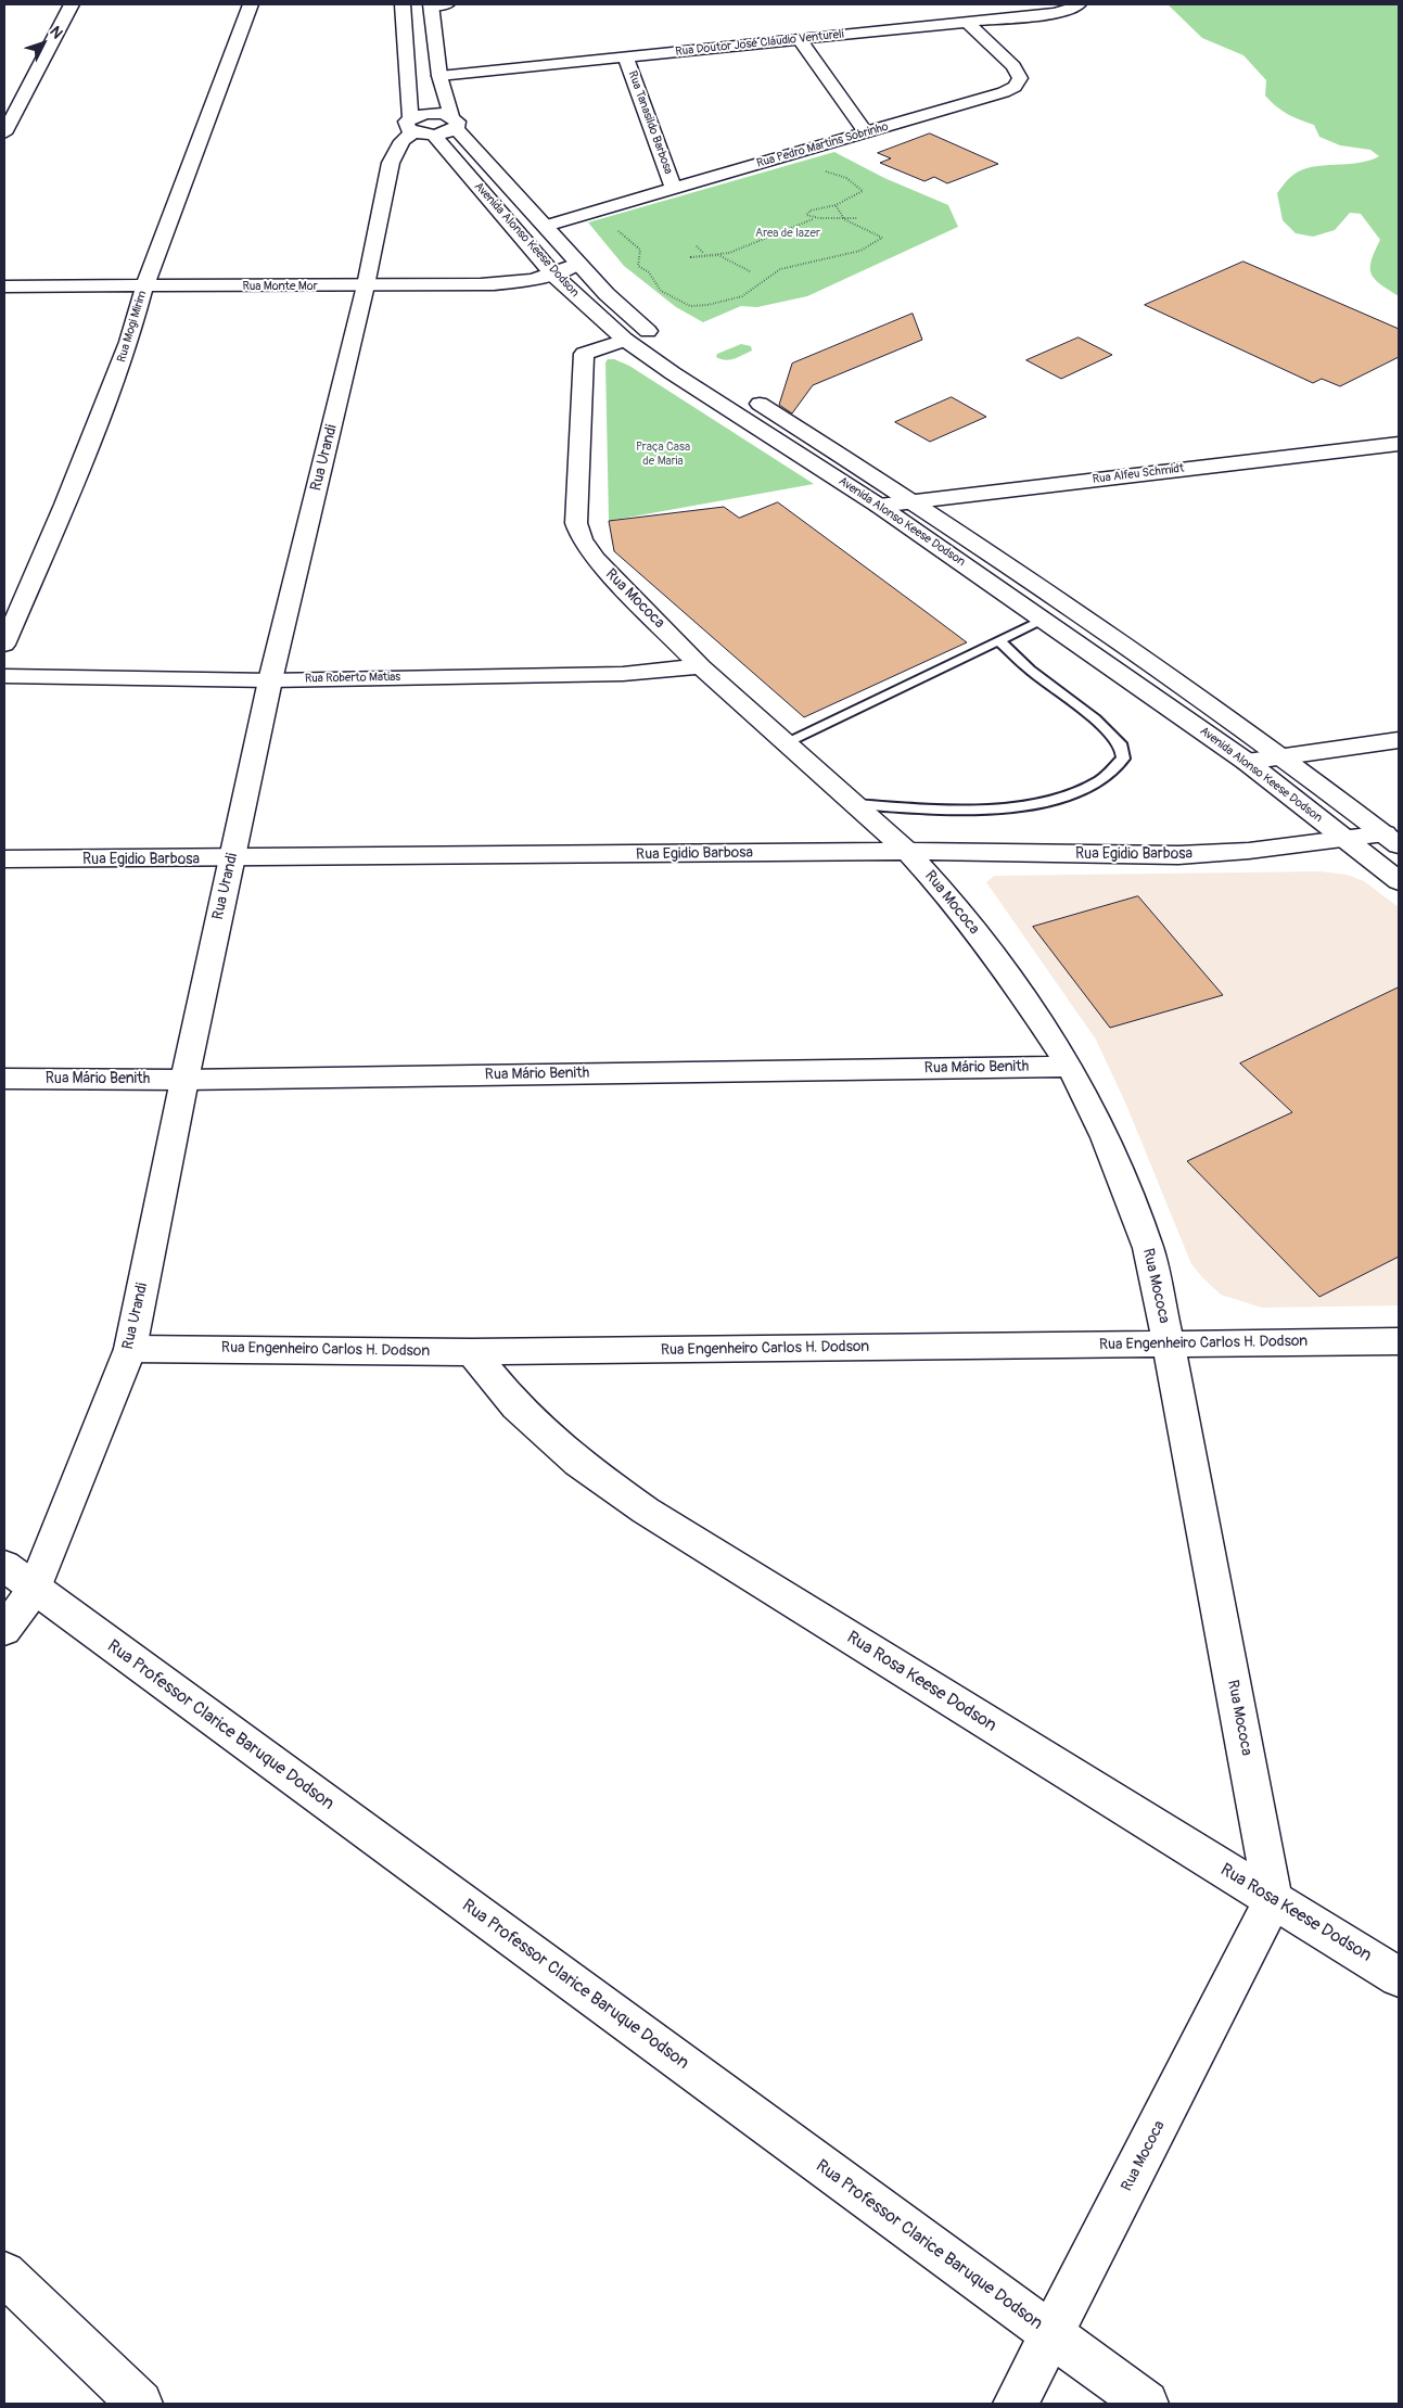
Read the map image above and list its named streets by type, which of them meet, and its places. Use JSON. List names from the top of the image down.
{
  "streets": {
    "street": [
      "Rua Doutor José Cláudio Ventureli",
      "Rua Tanasildo Barbosa",
      "Rua Pedro Martins Sobrinho",
      "Avenida Alonso Keese Dodson",
      "Rua Monte Mor",
      "Rua Mogi Mirim",
      "Rua Urandi",
      "Rua Alfeu Schmidt",
      "Rua Mococa",
      "Rua Roberto Matias",
      "Rua Egidio Barbosa",
      "Rua Mário Benith",
      "Rua Engenheiro Carlos H. Dodson",
      "Rua Rosa Keese Dodson",
      "Rua Professor Clarice Baruque Dodson"
    ]
  },
  "crossings": [
    ["Rua Doutor José Cláudio Ventureli", "Rua Tanasildo Barbosa"],
    ["Rua Doutor José Cláudio Ventureli", "Rua Pedro Martins Sobrinho"],
    ["Rua Tanasildo Barbosa", "Rua Pedro Martins Sobrinho"],
    ["Rua Pedro Martins Sobrinho", "Avenida Alonso Keese Dodson"],
    ["Avenida Alonso Keese Dodson", "Rua Monte Mor"],
    ["Avenida Alonso Keese Dodson", "Rua Urandi"],
    ["Avenida Alonso Keese Dodson", "Rua Alfeu Schmidt"],
    ["Avenida Alonso Keese Dodson", "Rua Mococa"],
    ["Avenida Alonso Keese Dodson", "Rua Egidio Barbosa"],
    ["Rua Monte Mor", "Rua Mogi Mirim"],
    ["Rua Monte Mor", "Rua Urandi"],
    ["Rua Urandi", "Rua Roberto Matias"],
    ["Rua Urandi", "Rua Egidio Barbosa"],
    ["Rua Urandi", "Rua Mário Benith"],
    ["Rua Urandi", "Rua Engenheiro Carlos H. Dodson"],
    ["Rua Urandi", "Rua Professor Clarice Baruque Dodson"],
    ["Rua Mococa", "Rua Roberto Matias"],
    ["Rua Mococa", "Rua Egidio Barbosa"],
    ["Rua Mococa", "Rua Mário Benith"],
    ["Rua Mococa", "Rua Engenheiro Carlos H. Dodson"],
    ["Rua Mococa", "Rua Rosa Keese Dodson"],
    ["Rua Mococa", "Rua Professor Clarice Baruque Dodson"],
    ["Rua Engenheiro Carlos H. Dodson", "Rua Rosa Keese Dodson"]
  ],
  "parks": ["Area de lazer", "Praça Casa de Maria"],
  "north": "top right"
}
